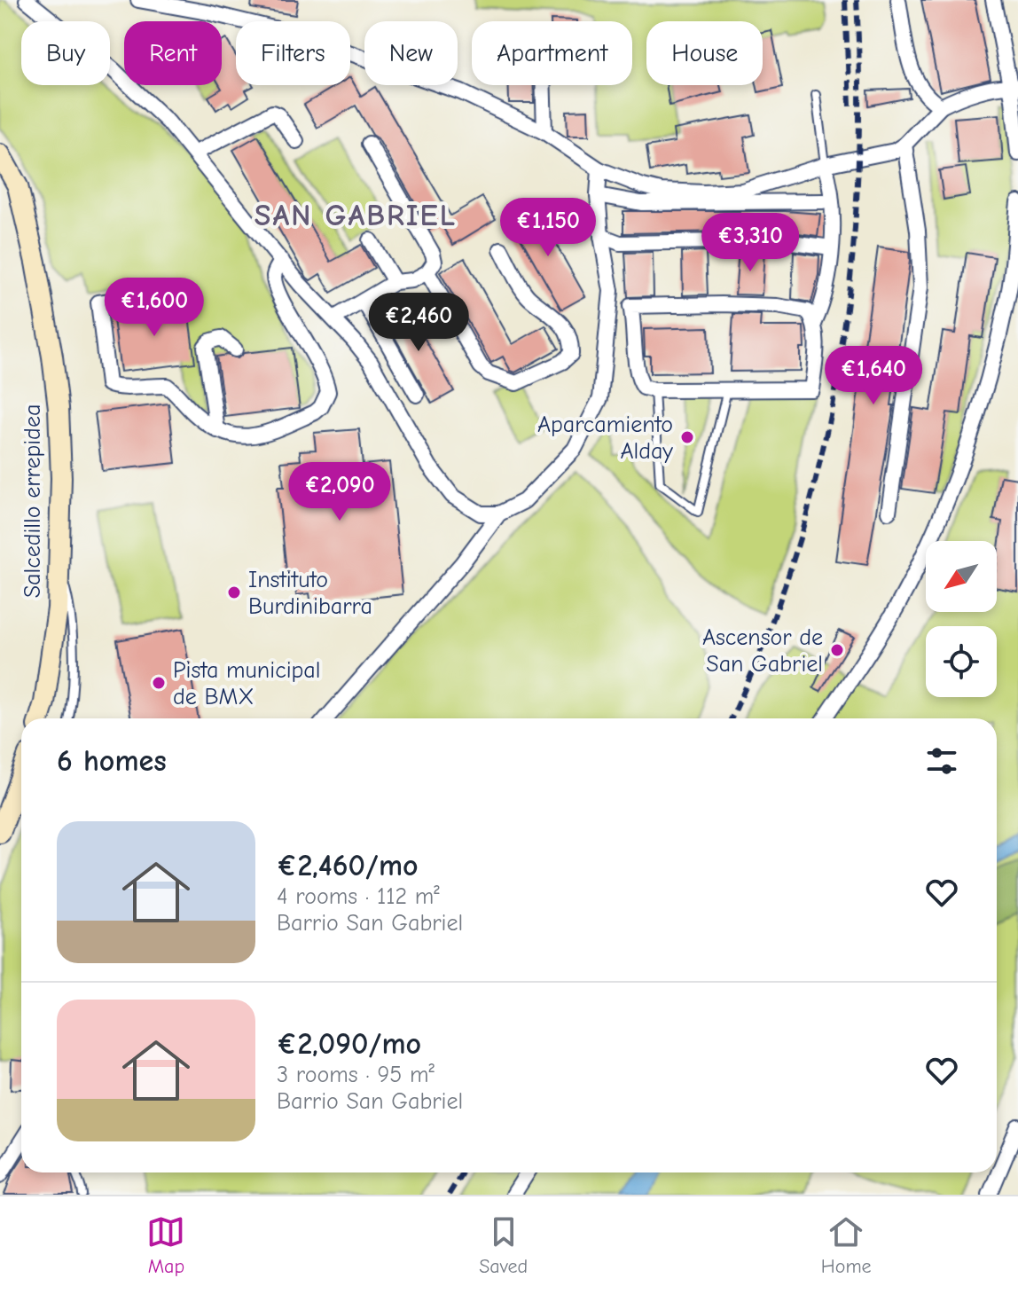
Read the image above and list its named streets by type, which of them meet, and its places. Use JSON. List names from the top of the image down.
{
  "streets": {
    "street": ["Salcedillo errepidea"]
  },
  "districts": ["SAN GABRIEL"],
  "places": [
    "Aparcamiento Alday",
    "Instituto Burdinibarra",
    "Ascensor de San Gabriel",
    "Pista municipal de BMX"
  ],
  "north": "bottom left",
  "page": {
    "chip": [
      "Buy",
      "Rent",
      "Filters",
      "New",
      "Apartment",
      "House"
    ],
    "price": [
      "€1,150",
      "€3,310",
      "€1,600",
      "€2,460",
      "€1,640",
      "€2,090"
    ],
    "heading": "6 homes",
    "list": [
      {
        "name": "€2,460/mo",
        "note": "4 rooms · 112 m² · Barrio San Gabriel"
      },
      {
        "name": "€2,090/mo",
        "note": "3 rooms · 95 m² · Barrio San Gabriel"
      }
    ],
    "tabs": ["Map", "Saved", "Home"]
  }
}
